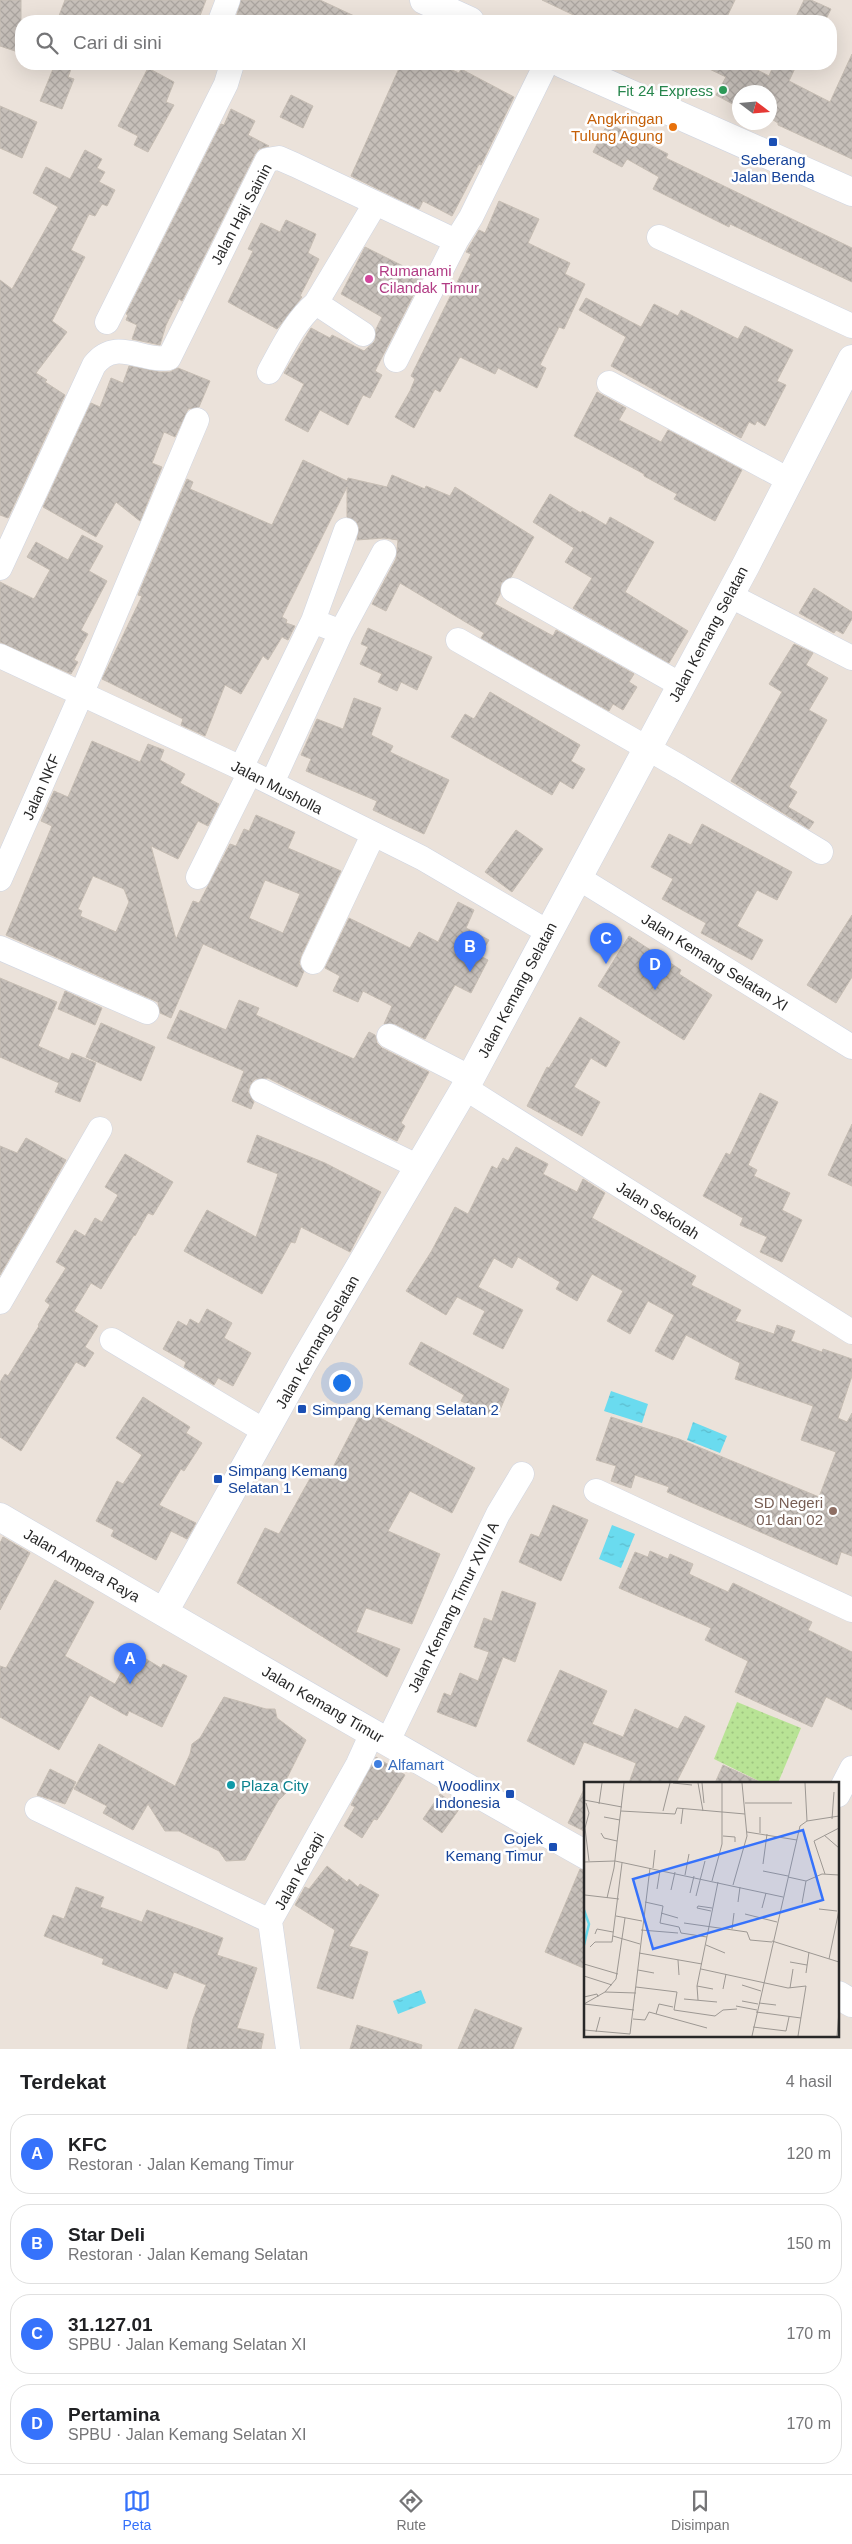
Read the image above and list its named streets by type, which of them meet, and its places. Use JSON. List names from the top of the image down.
{
  "streets": {
    "street": [
      "Jalan Haji Sainin",
      "Jalan Kemang Selatan",
      "Jalan NKF",
      "Jalan Musholla",
      "Jalan Kemang Selatan XI",
      "Jalan Sekolah",
      "Jalan Ampera Raya",
      "Jalan Kemang Timur XVIII A",
      "Jalan Kemang Timur",
      "Jalan Kecapi"
    ]
  },
  "crossings": [
    ["Jalan Kemang Selatan", "Jalan Musholla"],
    ["Jalan Kemang Selatan", "Jalan Kemang Selatan XI"],
    ["Jalan Kemang Selatan", "Jalan Sekolah"],
    ["Jalan Kemang Selatan", "Jalan Ampera Raya"],
    ["Jalan Kemang Selatan", "Jalan Kemang Timur"],
    ["Jalan NKF", "Jalan Musholla"],
    ["Jalan Ampera Raya", "Jalan Kemang Timur"],
    ["Jalan Kemang Timur XVIII A", "Jalan Kemang Timur"],
    ["Jalan Kemang Timur XVIII A", "Jalan Kecapi"],
    ["Jalan Kemang Timur", "Jalan Kecapi"]
  ],
  "places": {
    "other": [
      "Fit 24 Express",
      "Angkringan Tulung Agung",
      "Rumanami Cilandak Timur",
      "SD Negeri 01 dan 02",
      "Alfamart",
      "Plaza City"
    ],
    "transit": [
      "Seberang Jalan Benda",
      "Simpang Kemang Selatan 2",
      "Simpang Kemang Selatan 1",
      "Woodlinx Indonesia",
      "Gojek Kemang Timur"
    ]
  },
  "north": "right",
  "page": {
    "search": "Cari di sini",
    "pins": [
      "C",
      "B",
      "D",
      "A"
    ],
    "heading": ["Terdekat", "4 hasil"],
    "list": [
      {
        "mark": "A",
        "name": "KFC",
        "note": "Restoran · Jalan Kemang Timur",
        "value": "120 m"
      },
      {
        "mark": "B",
        "name": "Star Deli",
        "note": "Restoran · Jalan Kemang Selatan",
        "value": "150 m"
      },
      {
        "mark": "C",
        "name": "31.127.01",
        "note": "SPBU · Jalan Kemang Selatan XI",
        "value": "170 m"
      },
      {
        "mark": "D",
        "name": "Pertamina",
        "note": "SPBU · Jalan Kemang Selatan XI",
        "value": "170 m"
      }
    ],
    "nav": ["Peta", "Rute", "Disimpan"]
  }
}
